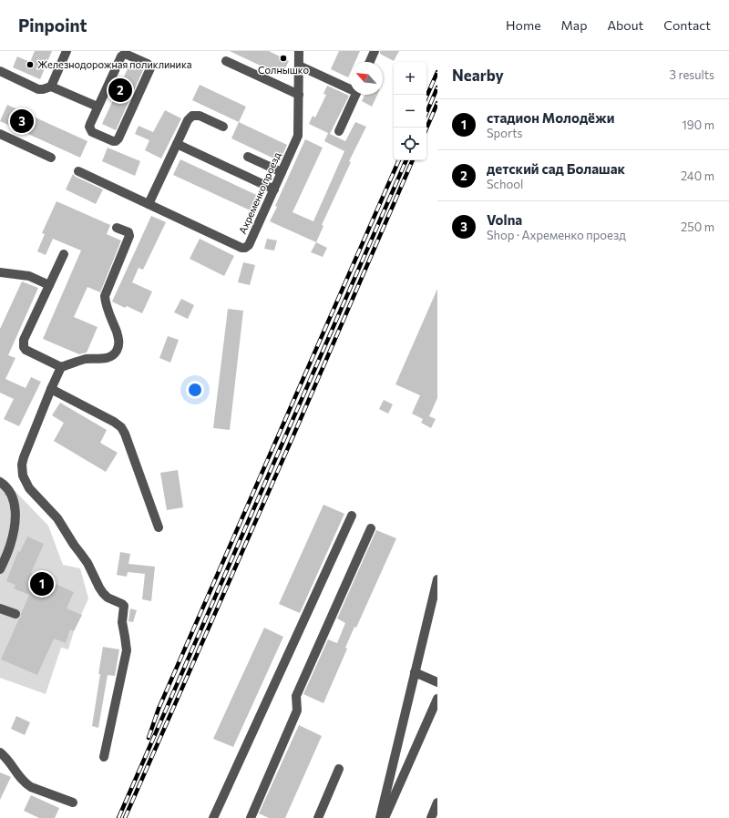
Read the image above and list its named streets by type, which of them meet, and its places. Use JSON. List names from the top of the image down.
{
  "streets": {
    "street": ["Ахременко проезд"]
  },
  "places": ["Солнышко", "Железнодорожная поликлиника"],
  "north": "top left",
  "page": {
    "header": "Pinpoint",
    "nav": [
      "Home",
      "Map",
      "About",
      "Contact"
    ],
    "heading": ["Nearby", "3 results"],
    "map_buttons": ["+", "−"],
    "pins": ["2", "3", "1"],
    "list": [
      {
        "mark": "1",
        "name": "стадион Молодёжи",
        "note": "Sports",
        "value": "190 m"
      },
      {
        "mark": "2",
        "name": "детский сад Болашак",
        "note": "School",
        "value": "240 m"
      },
      {
        "mark": "3",
        "name": "Volna",
        "note": "Shop · Ахременко проезд",
        "value": "250 m"
      }
    ]
  }
}
